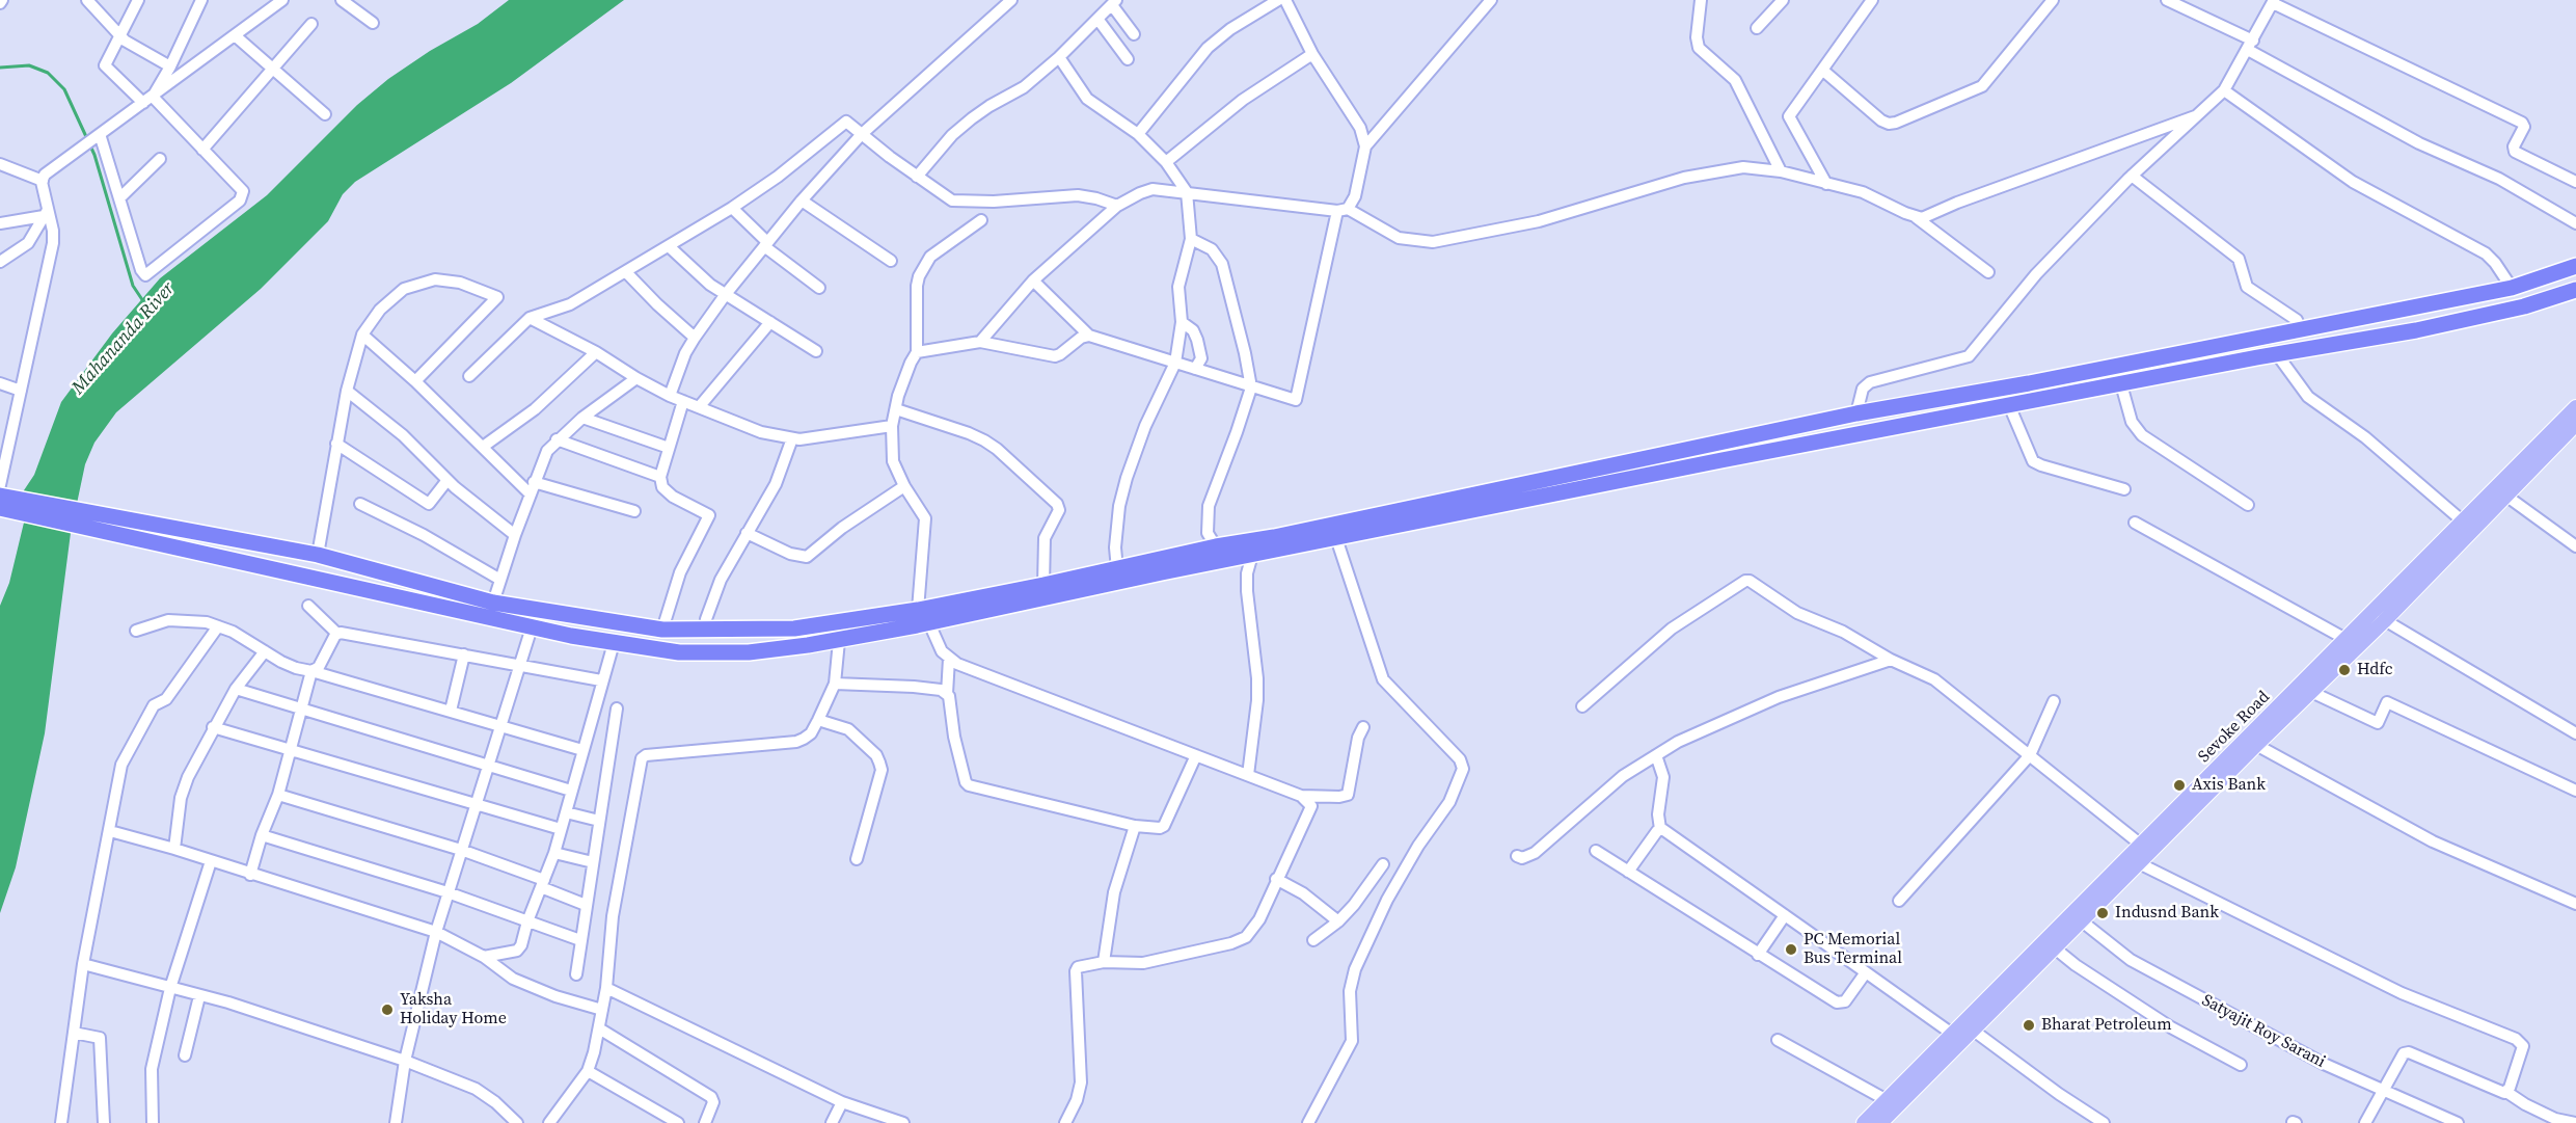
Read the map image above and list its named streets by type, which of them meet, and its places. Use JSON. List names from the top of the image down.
{
  "streets": {
    "main road": ["Sevoke Road"],
    "street": ["Satyajit Roy Sarani"]
  },
  "crossings": [
    ["Sevoke Road", "Satyajit Roy Sarani"]
  ],
  "water": ["Mahananda River"],
  "places": [
    "Hdfc",
    "Axis Bank",
    "Indusnd Bank",
    "PC Memorial Bus Terminal",
    "Yaksha Holiday Home",
    "Bharat Petroleum"
  ]
}
